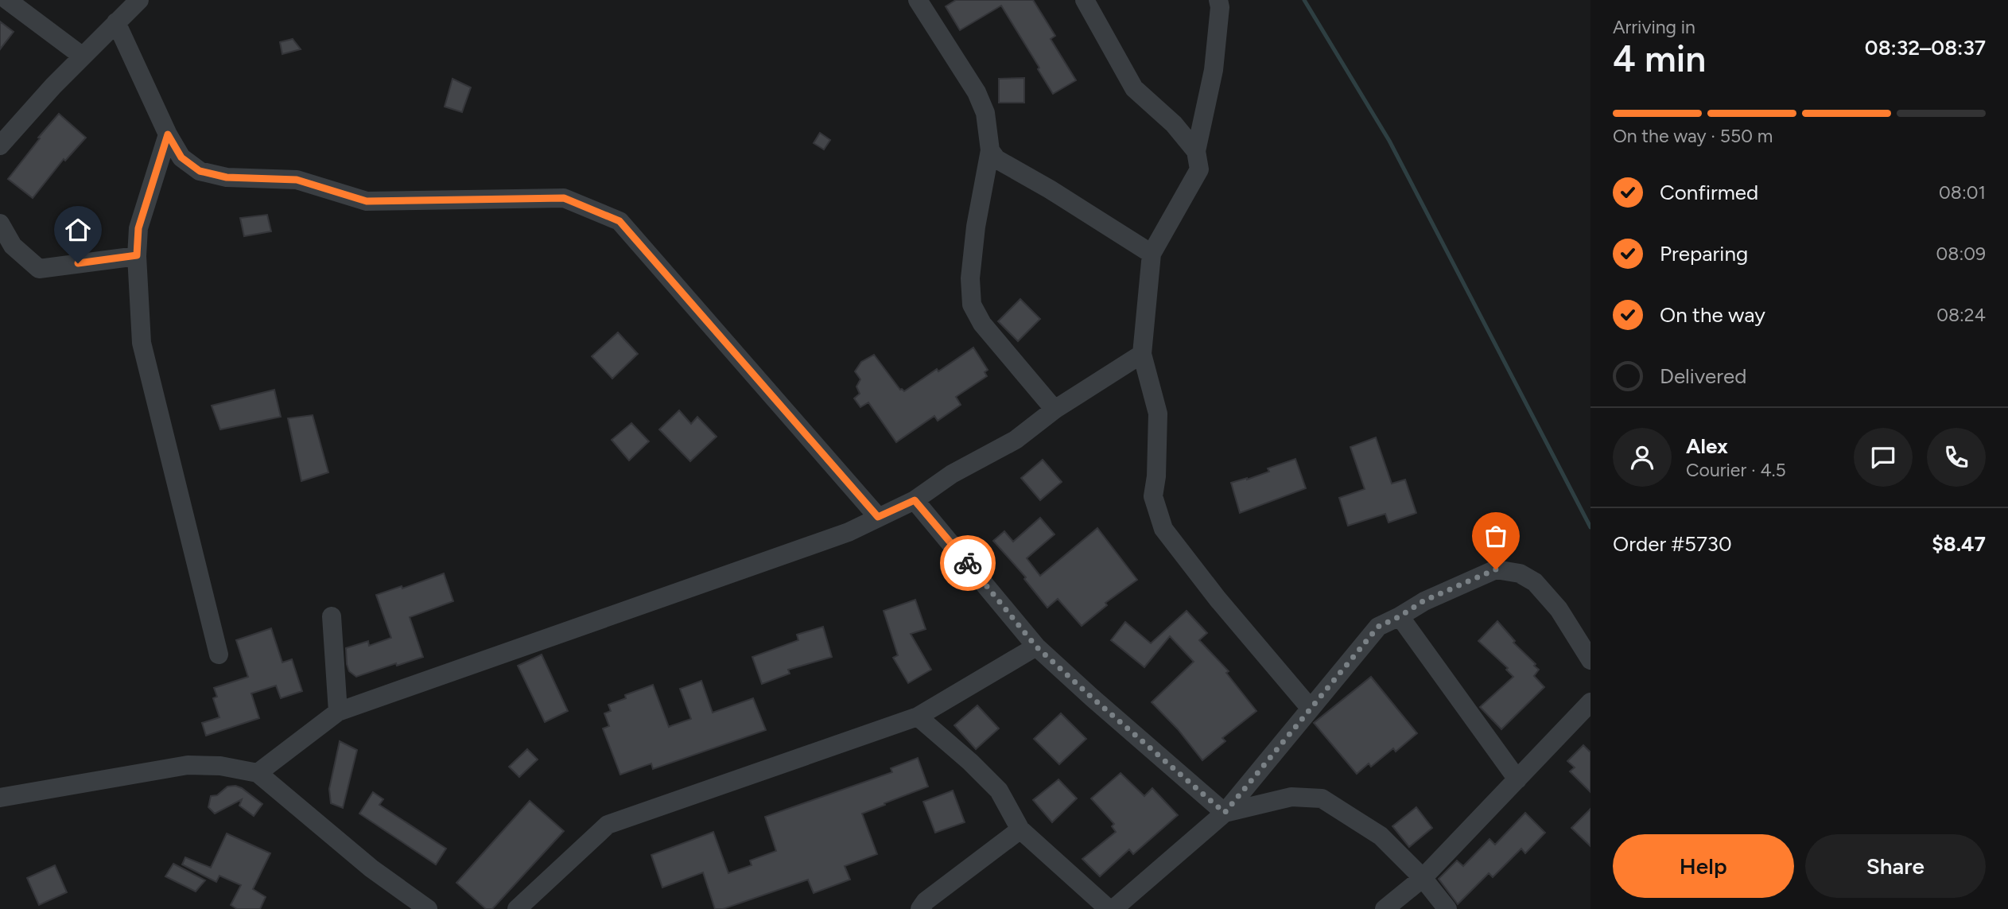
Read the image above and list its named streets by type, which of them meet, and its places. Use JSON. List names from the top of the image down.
{
  "page": {
    "heading": ["4 min", "Arriving in", "08:32–08:37"],
    "panel": [
      "Alex",
      "Courier · 4.5",
      "Order #5730",
      "$8.47"
    ],
    "bar": "On the way · 550 m",
    "list": [
      ["Confirmed", "08:01"],
      ["Preparing", "08:09"],
      ["On the way", "08:24"],
      "Delivered"
    ],
    "buttons": ["Help", "Share"]
  }
}
